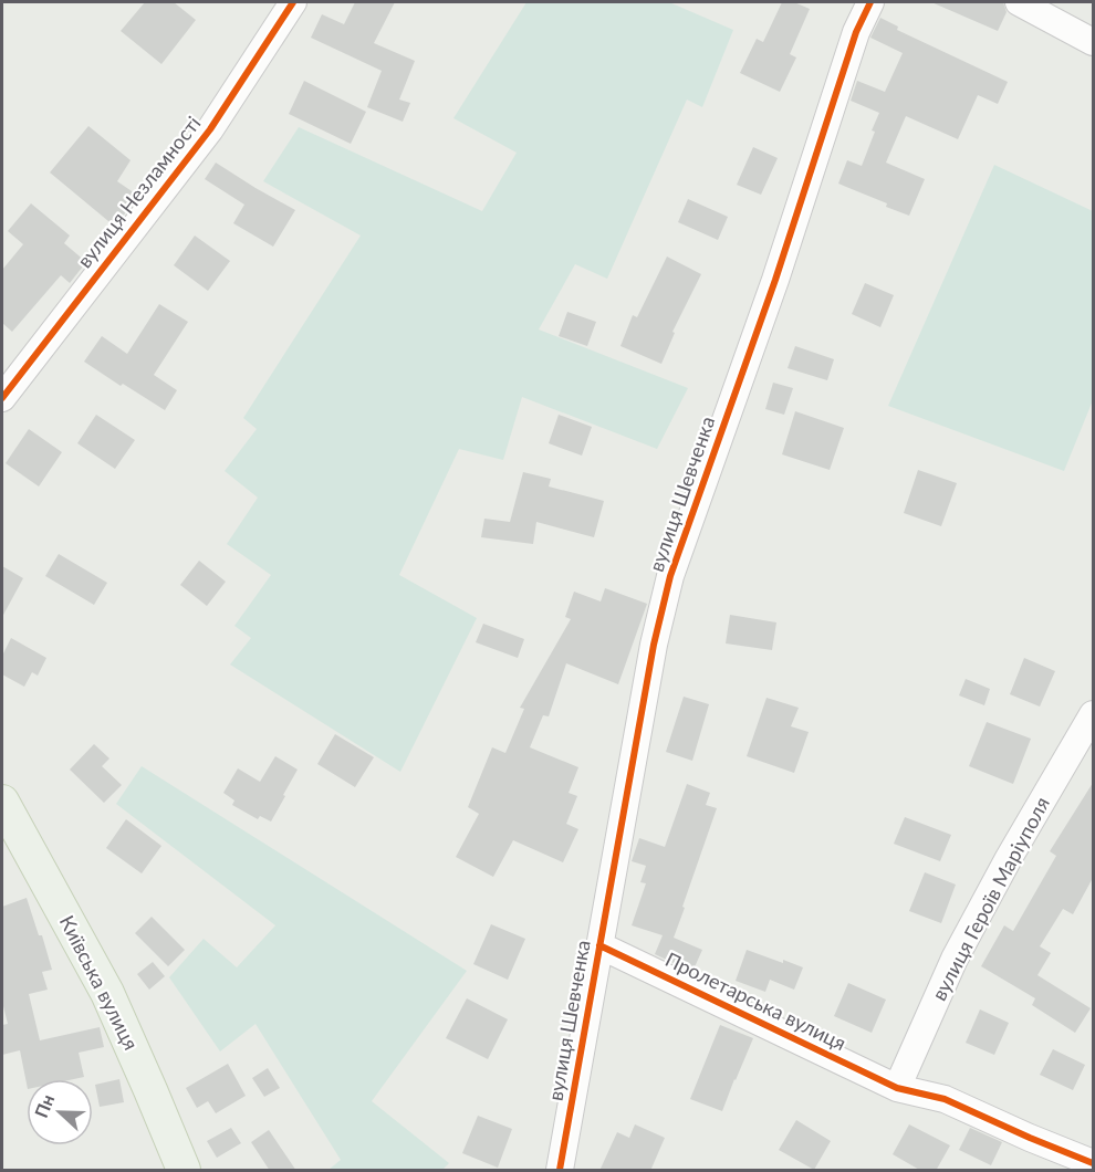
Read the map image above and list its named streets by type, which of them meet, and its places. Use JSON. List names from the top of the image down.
{
  "streets": {
    "main road": ["Київська вулиця"],
    "street": [
      "вулиця Незламності",
      "вулиця Шевченка",
      "вулиця Героїв Маріуполя",
      "Пролетарська вулиця"
    ]
  },
  "crossings": [
    ["вулиця Шевченка", "Пролетарська вулиця"],
    ["вулиця Героїв Маріуполя", "Пролетарська вулиця"]
  ],
  "north": "left"
}
